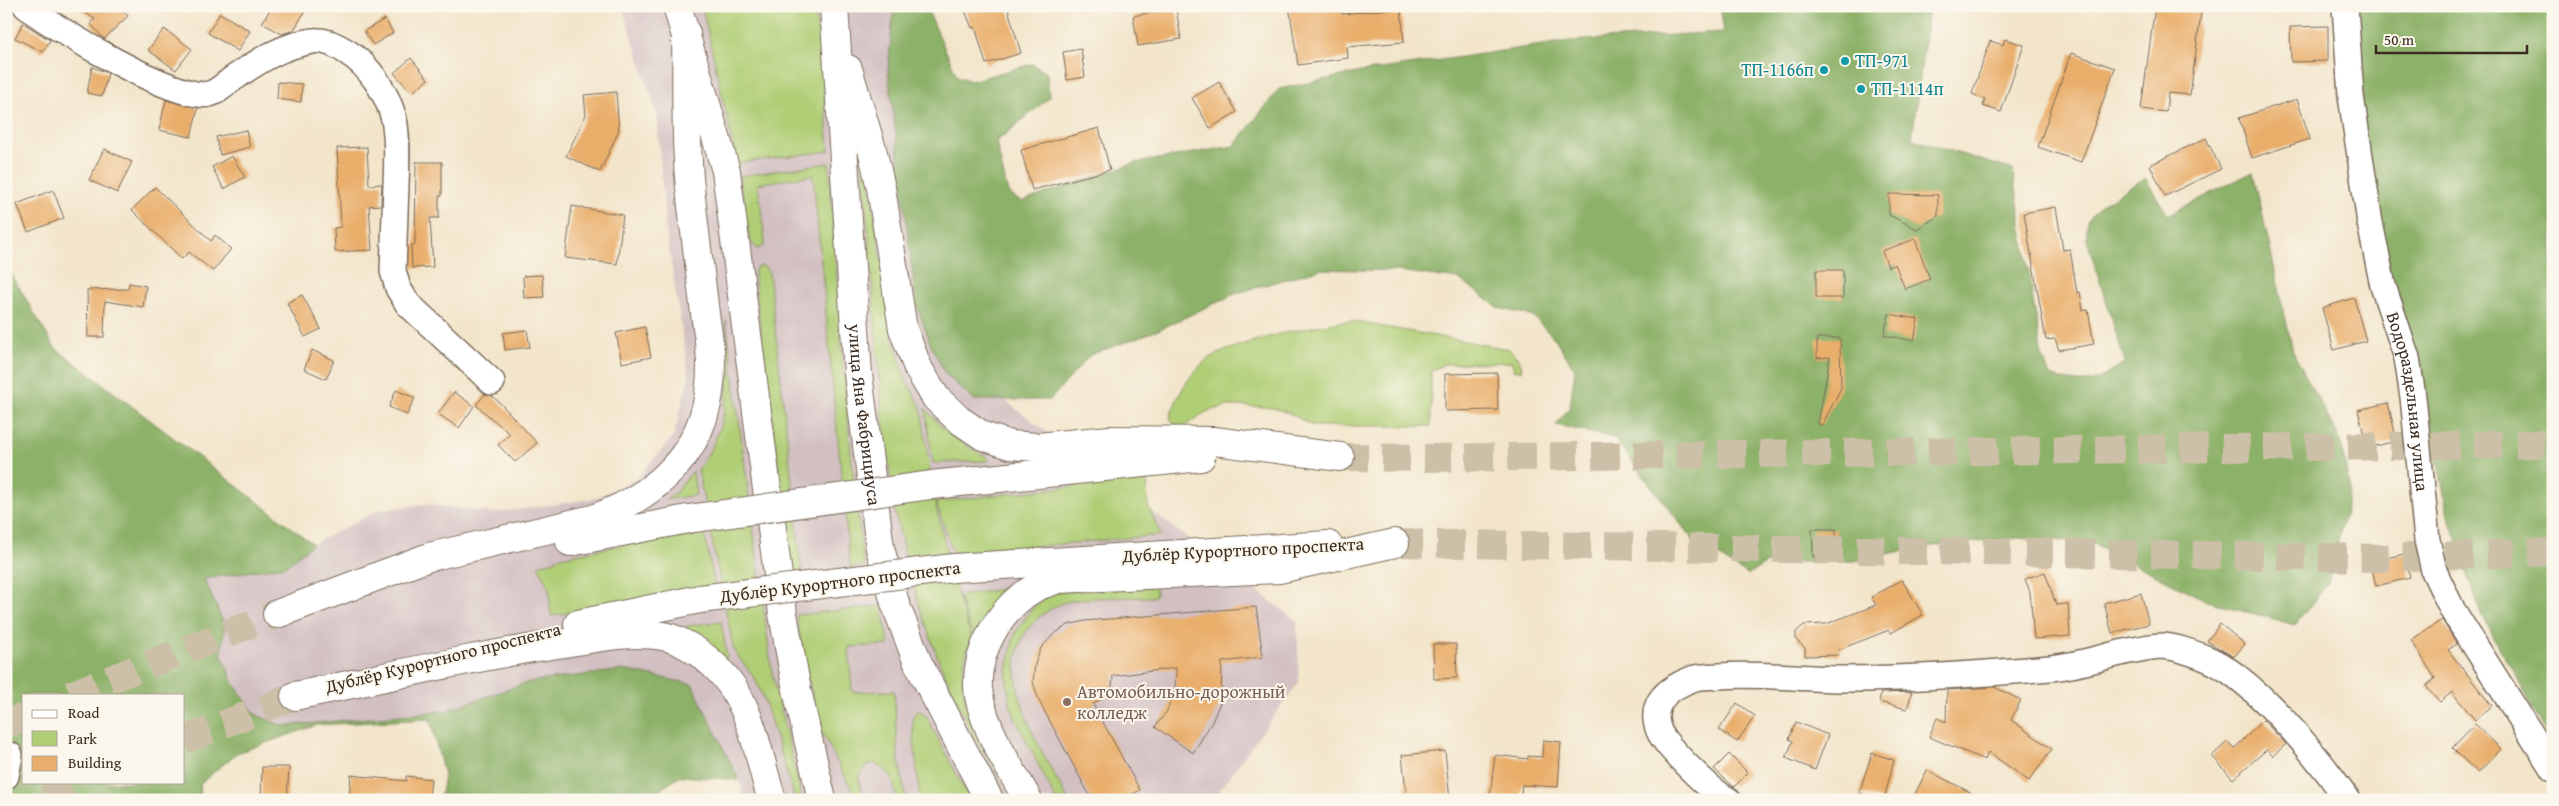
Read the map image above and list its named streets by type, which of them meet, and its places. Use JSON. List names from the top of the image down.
{
  "streets": {
    "main road": ["улица Яна Фабрициуса", "Дублёр Курортного проспекта"],
    "street": ["Водораздельная улица"]
  },
  "places": [
    "ТП-971",
    "ТП-1166п",
    "ТП-1114п",
    "Автомобильно-дорожный колледж"
  ],
  "legend": ["Road", "Park", "Building"],
  "scale_bar": "50 m"
}
